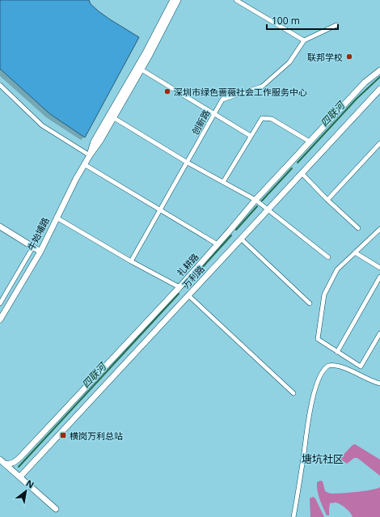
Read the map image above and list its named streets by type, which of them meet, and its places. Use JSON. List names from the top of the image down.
{
  "streets": {
    "street": [
      "创新路",
      "牛始埔路",
      "礼耕路",
      "万利路"
    ]
  },
  "districts": ["塘坑社区"],
  "water": ["四联河"],
  "places": {
    "other": ["联邦学校", "深圳市绿色蔷薇社会工作服务中心"],
    "transit": ["横岗万利总站"]
  },
  "scale_bar": "100 m",
  "north": "top right"
}
